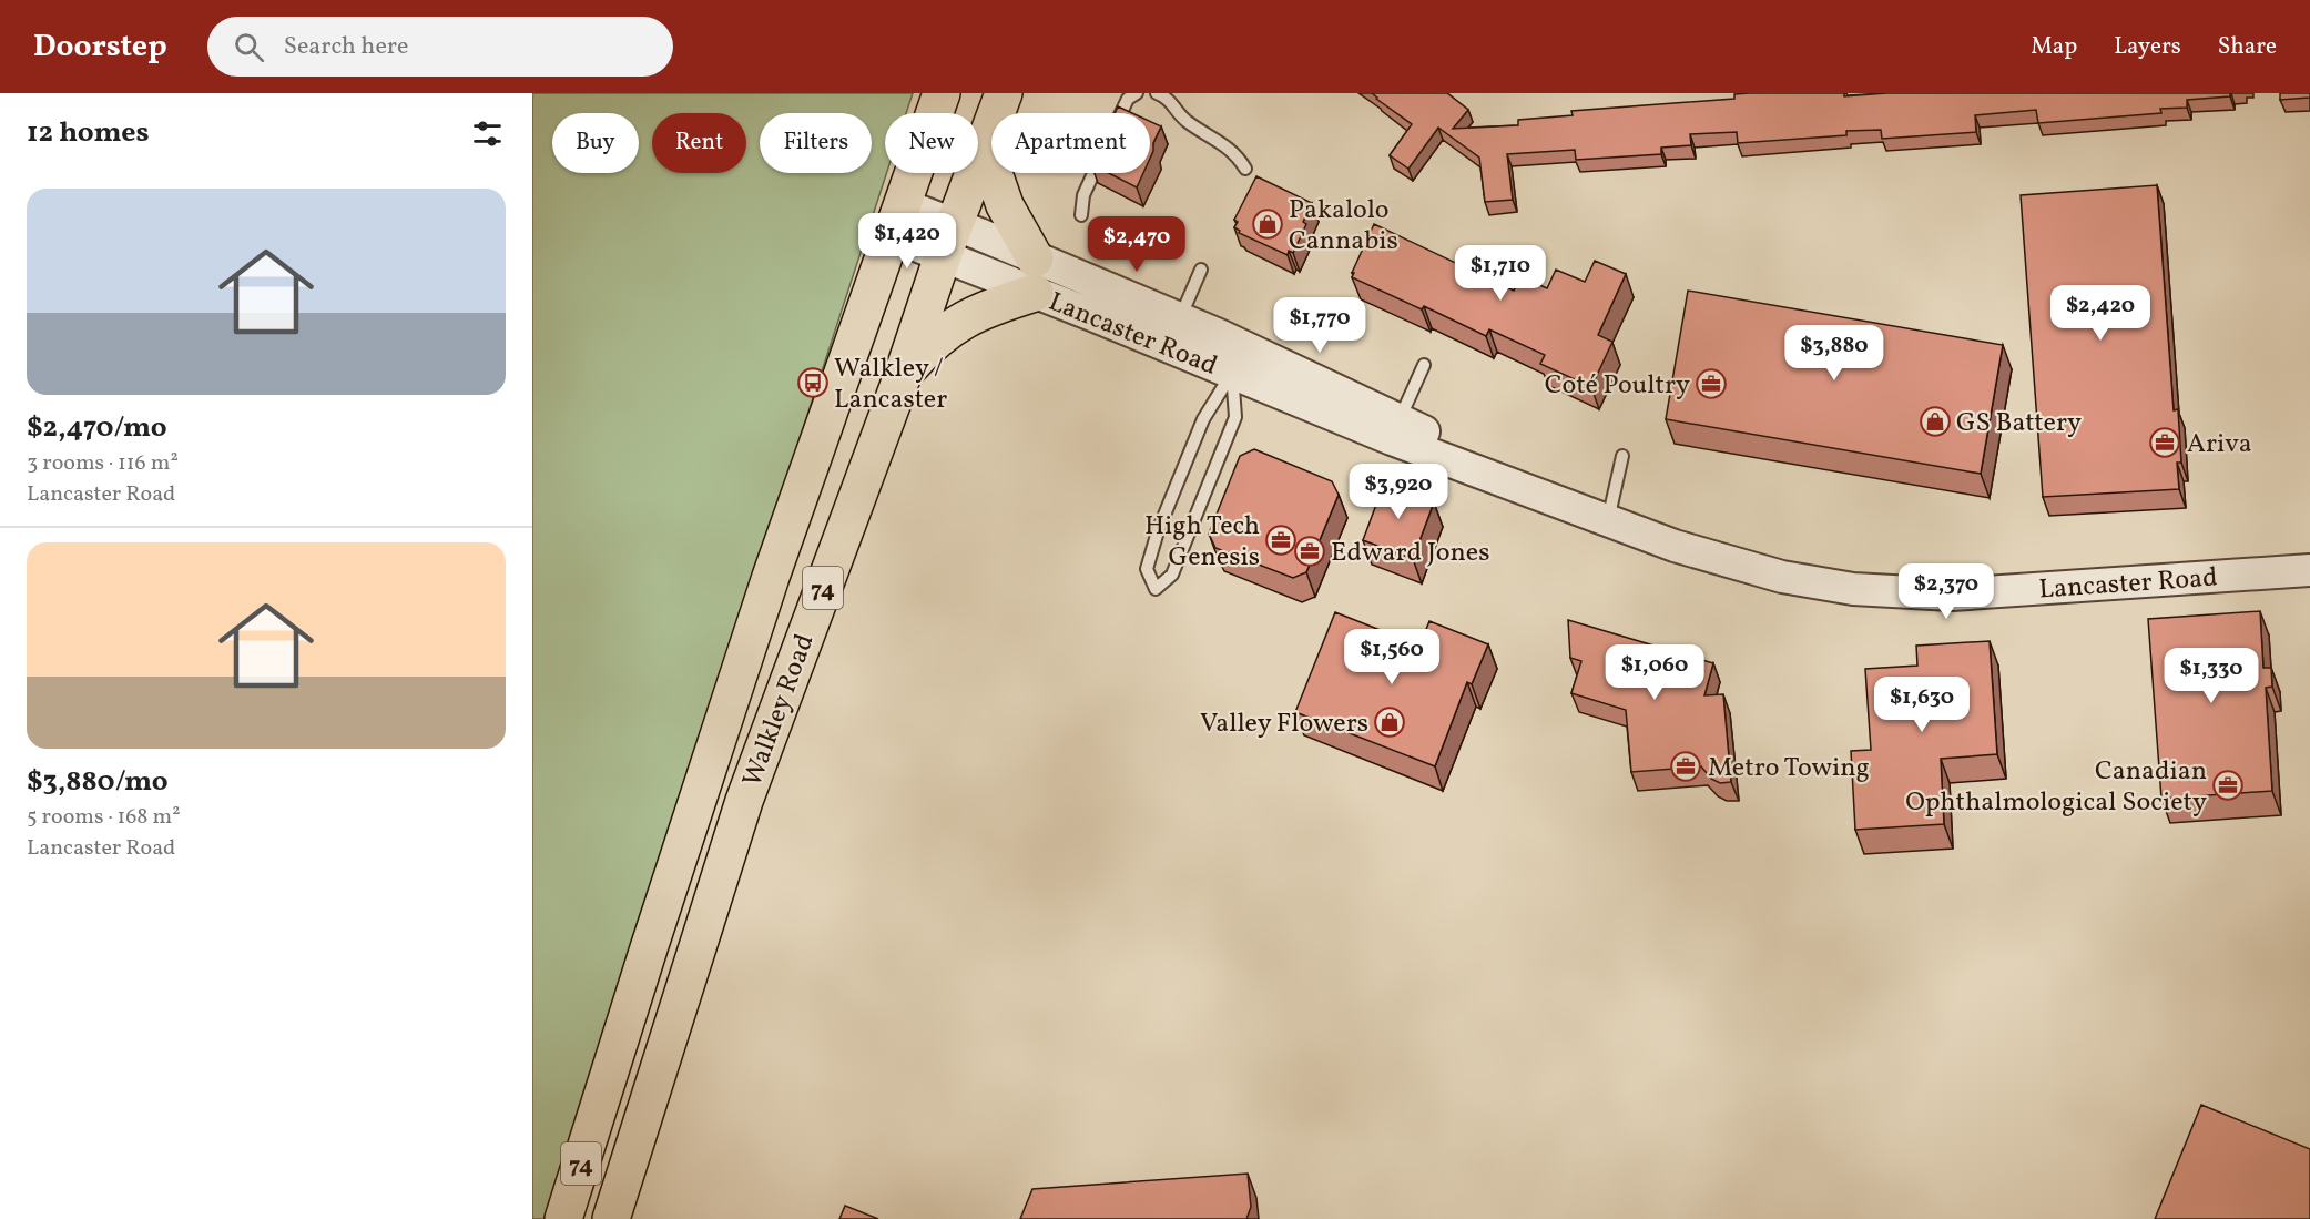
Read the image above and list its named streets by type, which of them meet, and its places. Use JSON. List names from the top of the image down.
{
  "streets": {
    "main road": ["74", "Walkley Road"],
    "street": ["Lancaster Road"]
  },
  "crossings": [
    ["Lancaster Road", "Walkley Road"]
  ],
  "places": {
    "shop": ["Pakalolo Cannabis", "GS Battery", "Valley Flowers"],
    "bus stop": ["Walkley / Lancaster"],
    "office": [
      "Coté Poultry",
      "Ariva",
      "High Tech Genesis",
      "Edward Jones",
      "Metro Towing",
      "Canadian Ophthalmological Society"
    ]
  },
  "page": {
    "header": "Doorstep",
    "search": "Search here",
    "nav": ["Map", "Layers", "Share"],
    "heading": "12 homes",
    "chip": [
      "Buy",
      "Rent",
      "Filters",
      "New",
      "Apartment"
    ],
    "list": [
      {
        "name": "$2,470/mo",
        "note": "3 rooms · 116 m² · Lancaster Road"
      },
      {
        "name": "$3,880/mo",
        "note": "5 rooms · 168 m² · Lancaster Road"
      }
    ],
    "price": [
      "$1,420",
      "$2,470",
      "$1,710",
      "$2,420",
      "$1,770",
      "$3,880",
      "$3,920",
      "$2,370",
      "$1,560",
      "$1,060",
      "$1,330",
      "$1,630"
    ]
  }
}
